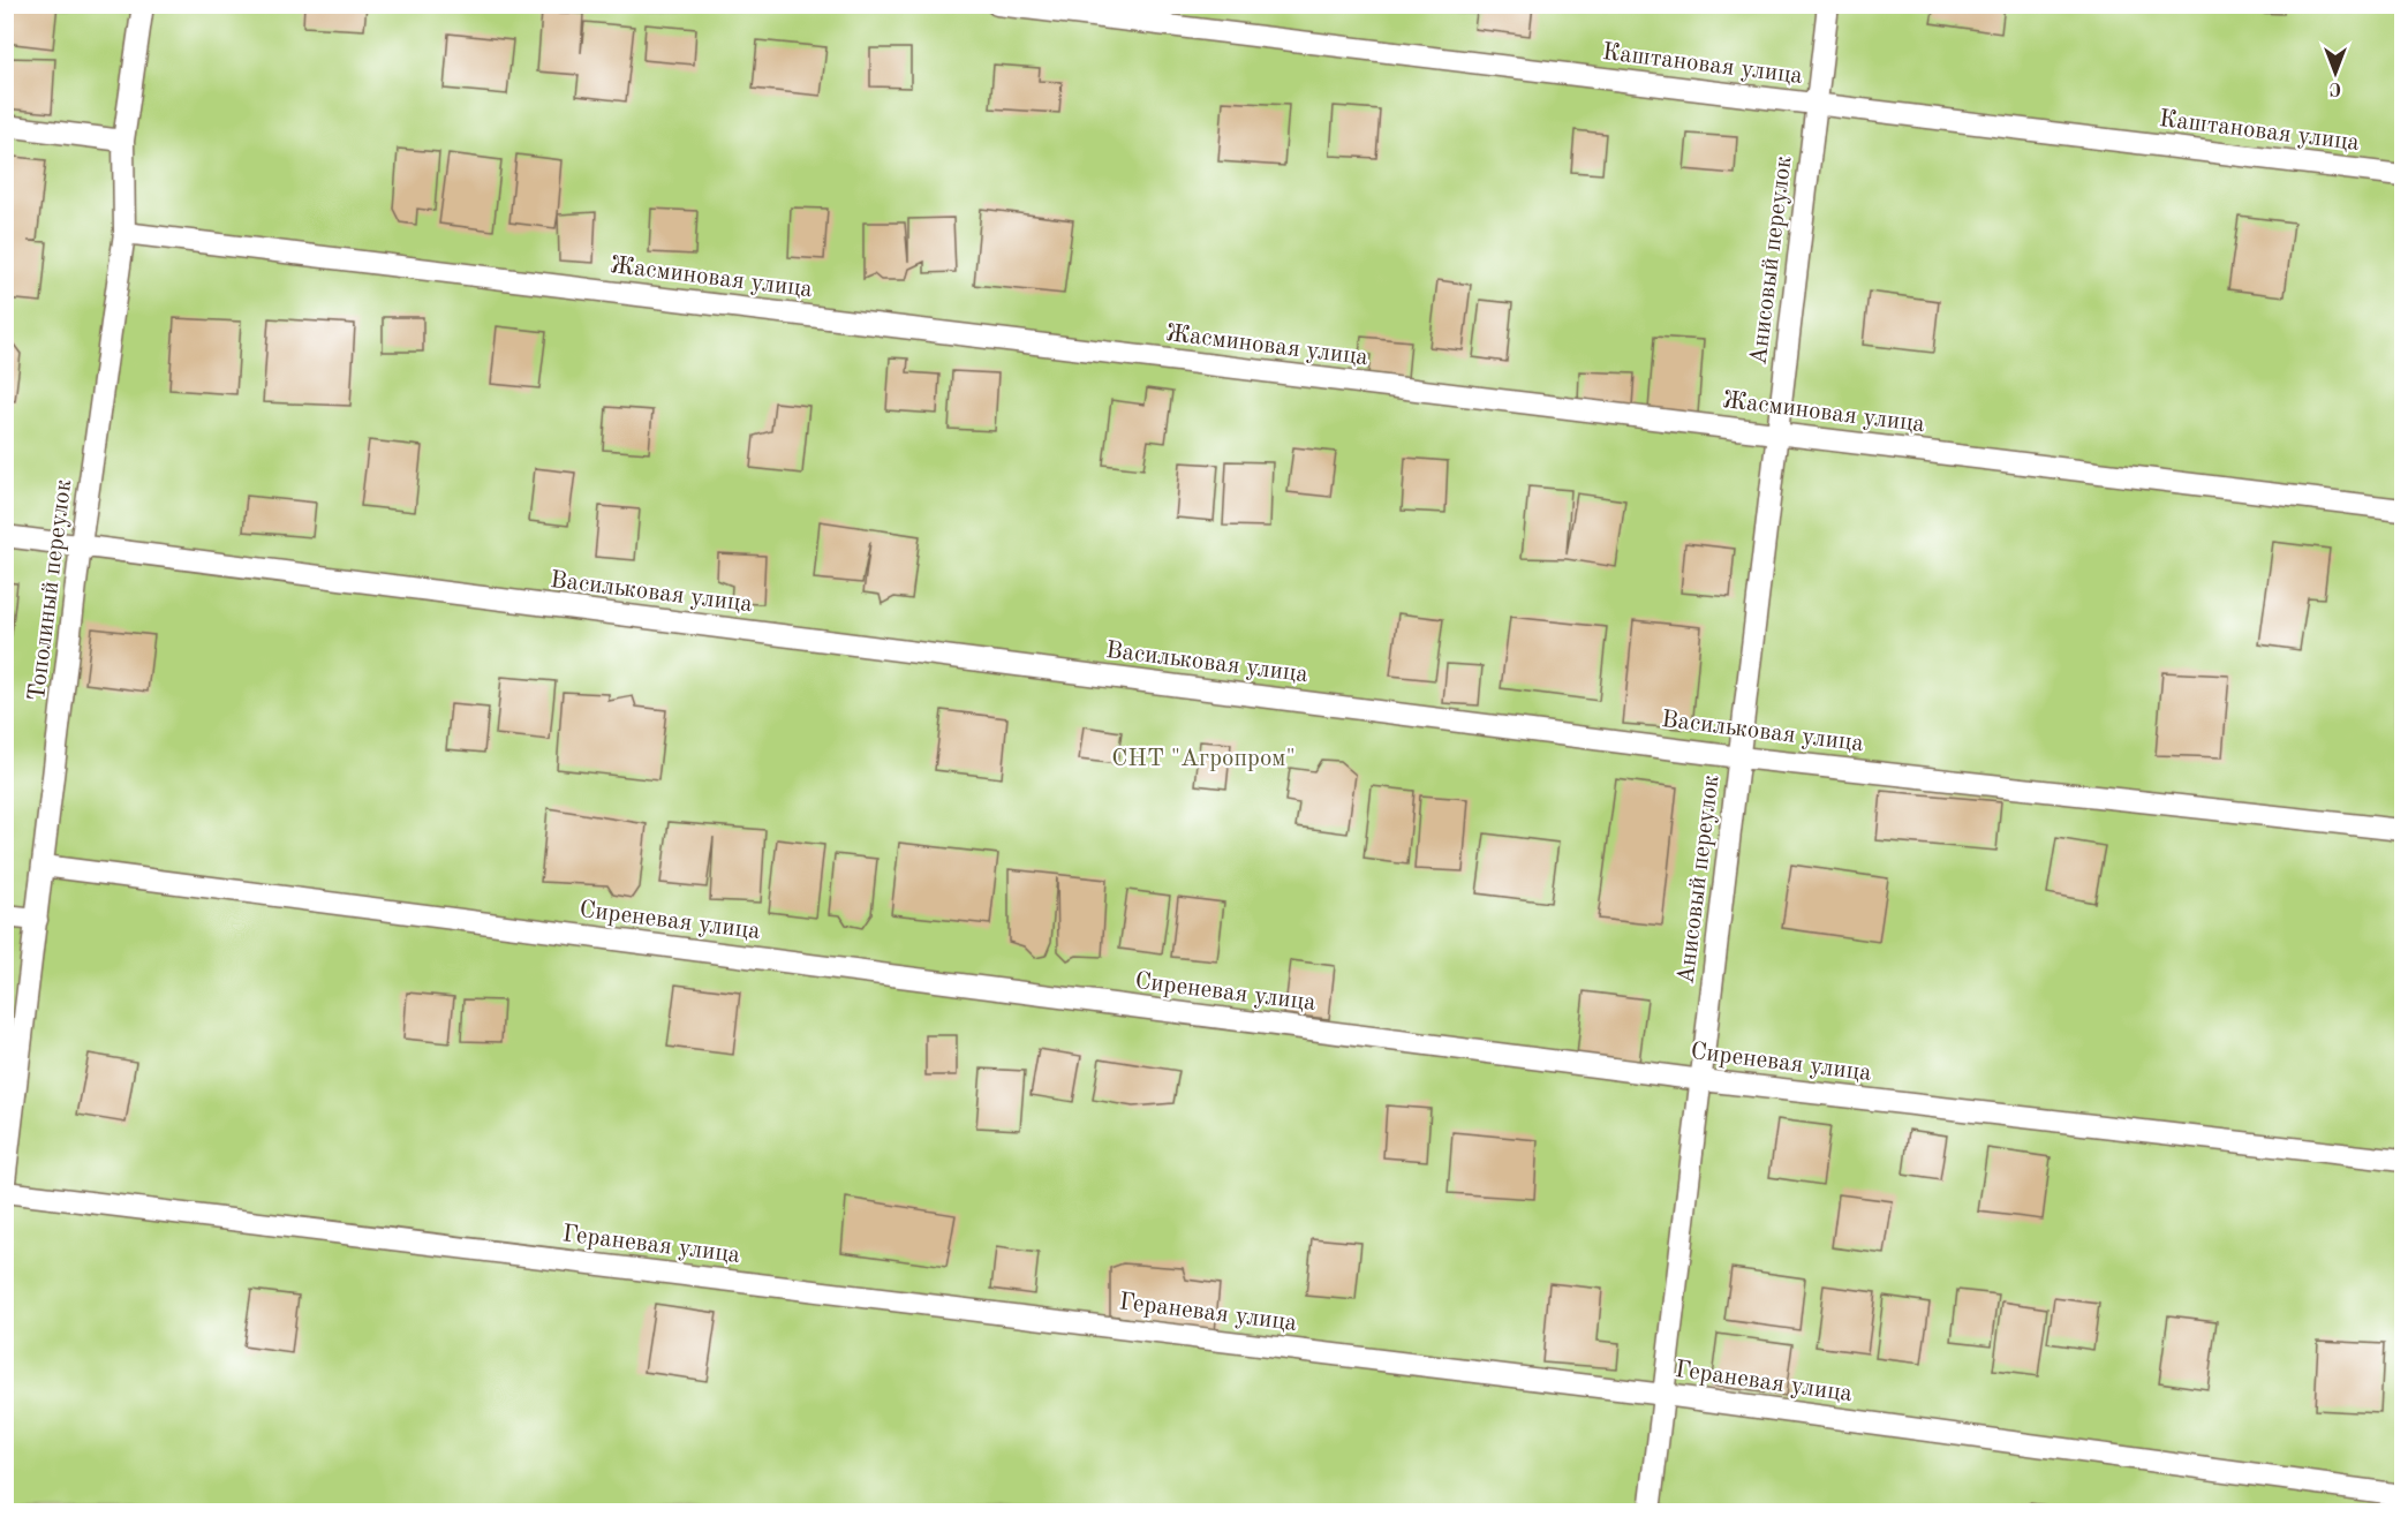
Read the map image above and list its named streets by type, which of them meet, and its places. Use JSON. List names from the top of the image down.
{
  "streets": {
    "lane": [
      "Каштановая улица",
      "Анисовый переулок",
      "Жасминовая улица",
      "Тополиный переулок",
      "Васильковая улица",
      "Сиреневая улица",
      "Гераневая улица"
    ]
  },
  "crossings": [
    ["Каштановая улица", "Анисовый переулок"],
    ["Анисовый переулок", "Жасминовая улица"],
    ["Анисовый переулок", "Васильковая улица"],
    ["Анисовый переулок", "Сиреневая улица"],
    ["Анисовый переулок", "Гераневая улица"],
    ["Жасминовая улица", "Тополиный переулок"],
    ["Тополиный переулок", "Васильковая улица"],
    ["Тополиный переулок", "Сиреневая улица"]
  ],
  "parks": ["СНТ \"Агропром\""],
  "north": "bottom"
}
